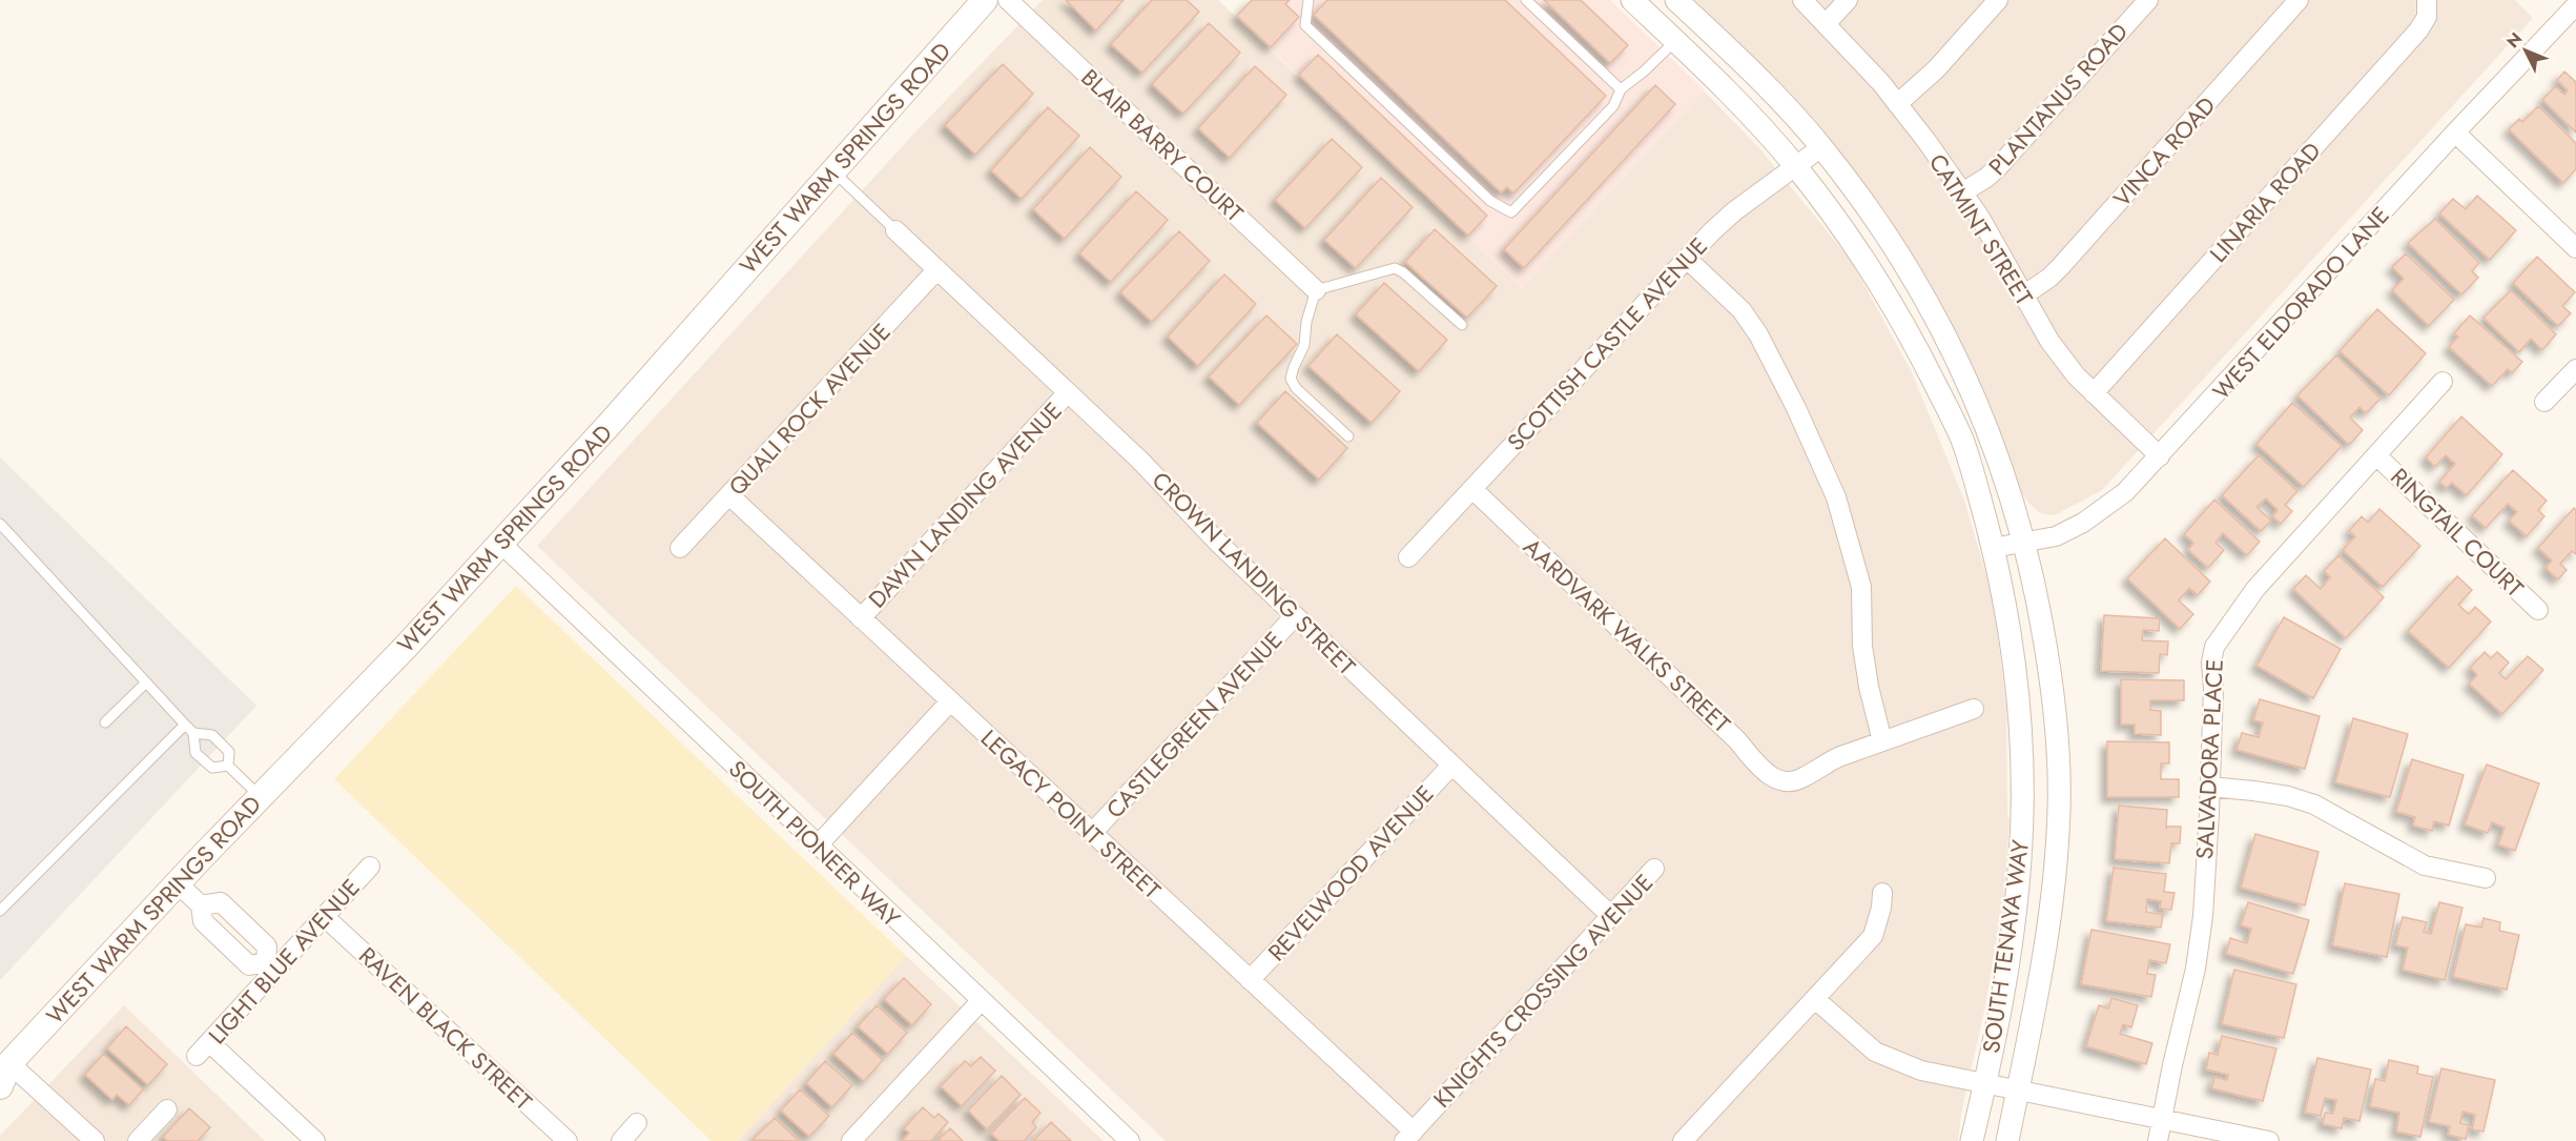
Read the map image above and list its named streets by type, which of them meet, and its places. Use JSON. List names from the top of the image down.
{
  "streets": {
    "main road": ["WEST WARM SPRINGS ROAD"],
    "street": [
      "PLANTANUS ROAD",
      "BLAIR BARRY COURT",
      "VINCA ROAD",
      "LINARIA ROAD",
      "CATMINT STREET",
      "WEST ELDORADO LANE",
      "SCOTTISH CASTLE AVENUE",
      "QUALI ROCK AVENUE",
      "DAWN LANDING AVENUE",
      "RINGTAIL COURT",
      "CROWN LANDING STREET",
      "AARDVARK WALKS STREET",
      "CASTLEGREEN AVENUE",
      "SALVADORA PLACE",
      "LEGACY POINT STREET",
      "SOUTH PIONEER WAY",
      "REVELWOOD AVENUE",
      "SOUTH TENAYA WAY",
      "LIGHT BLUE AVENUE",
      "KNIGHTS CROSSING AVENUE",
      "RAVEN BLACK STREET"
    ]
  },
  "crossings": [
    ["PLANTANUS ROAD", "CATMINT STREET"],
    ["VINCA ROAD", "CATMINT STREET"],
    ["WEST WARM SPRINGS ROAD", "SOUTH PIONEER WAY"],
    ["LINARIA ROAD", "CATMINT STREET"],
    ["CATMINT STREET", "WEST ELDORADO LANE"],
    ["WEST ELDORADO LANE", "SOUTH TENAYA WAY"],
    ["SCOTTISH CASTLE AVENUE", "AARDVARK WALKS STREET"],
    ["SCOTTISH CASTLE AVENUE", "SOUTH TENAYA WAY"],
    ["QUALI ROCK AVENUE", "CROWN LANDING STREET"],
    ["QUALI ROCK AVENUE", "LEGACY POINT STREET"],
    ["DAWN LANDING AVENUE", "CROWN LANDING STREET"],
    ["DAWN LANDING AVENUE", "LEGACY POINT STREET"],
    ["RINGTAIL COURT", "SALVADORA PLACE"],
    ["CROWN LANDING STREET", "CASTLEGREEN AVENUE"],
    ["CROWN LANDING STREET", "REVELWOOD AVENUE"],
    ["CROWN LANDING STREET", "KNIGHTS CROSSING AVENUE"],
    ["CASTLEGREEN AVENUE", "LEGACY POINT STREET"],
    ["LEGACY POINT STREET", "REVELWOOD AVENUE"],
    ["LEGACY POINT STREET", "KNIGHTS CROSSING AVENUE"],
    ["LIGHT BLUE AVENUE", "RAVEN BLACK STREET"]
  ],
  "north": "top left"
}
